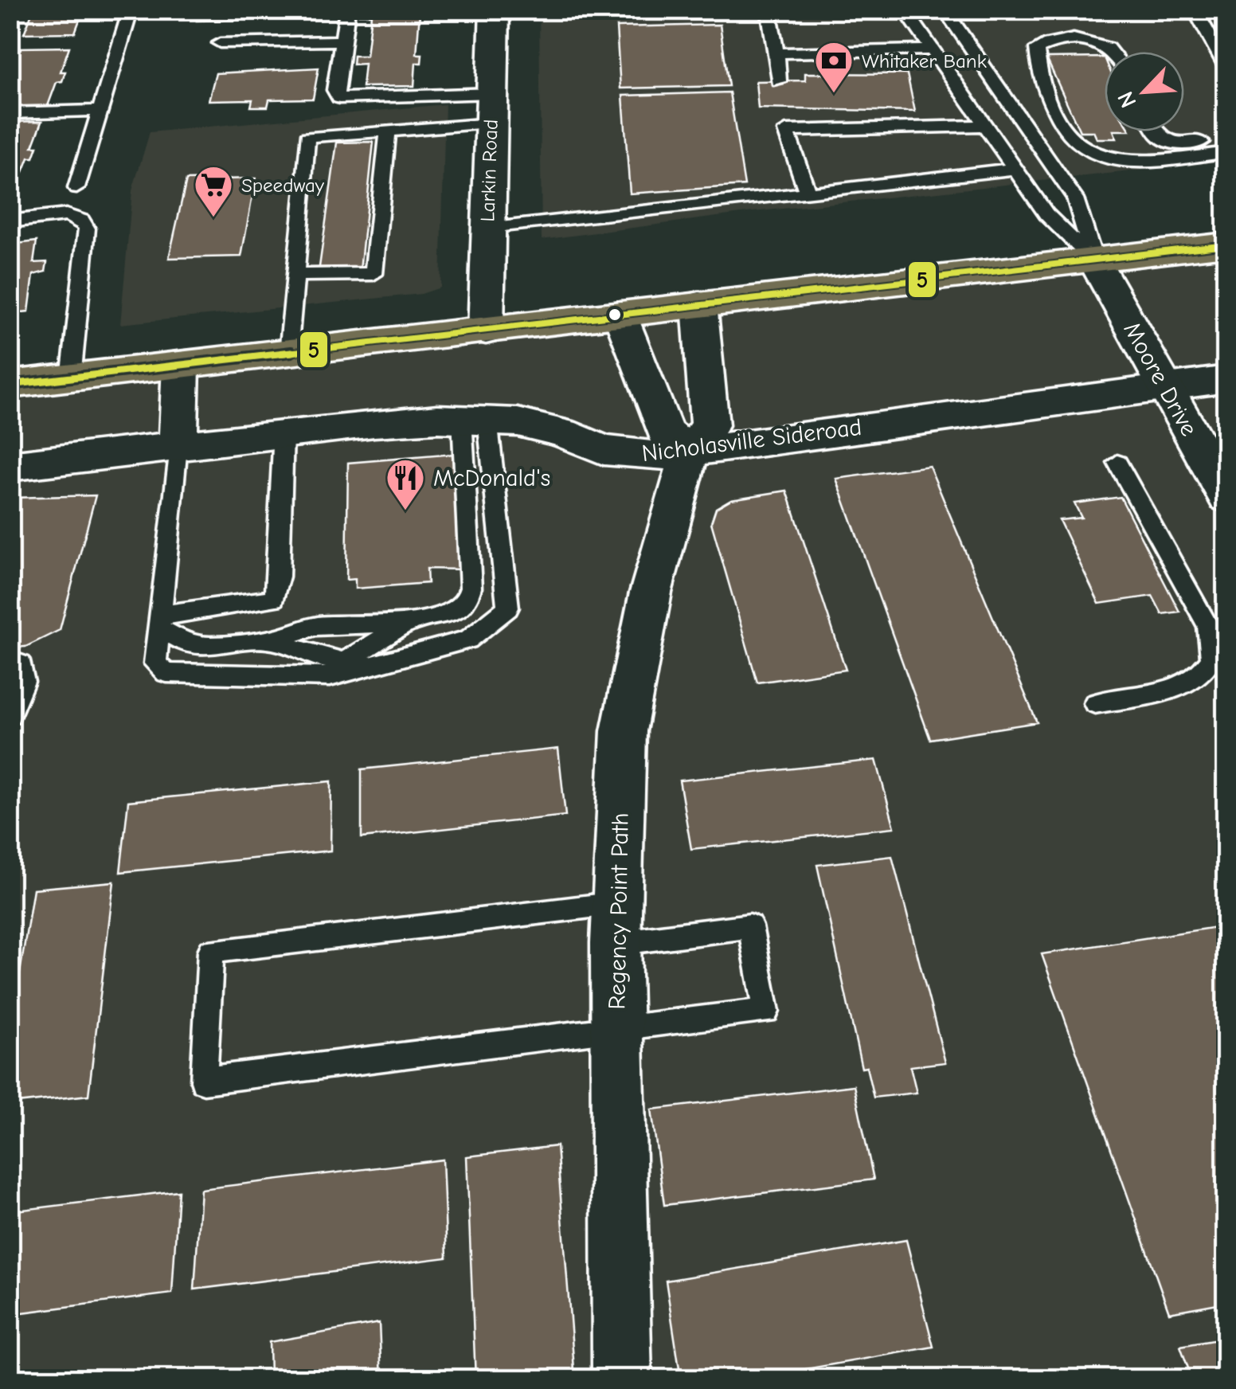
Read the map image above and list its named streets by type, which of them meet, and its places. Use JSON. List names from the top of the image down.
{
  "streets": {
    "street": [
      "Larkin Road",
      "Moore Drive",
      "Nicholasville Sideroad",
      "Regency Point Path"
    ]
  },
  "crossings": [
    ["Moore Drive", "Nicholasville Sideroad"],
    ["Nicholasville Sideroad", "Regency Point Path"]
  ],
  "places": {
    "bank": ["Whitaker Bank"],
    "supermarket": ["Speedway"],
    "restaurant": ["McDonald's"]
  },
  "lines": ["transit line 5"],
  "north": "bottom left"
}
